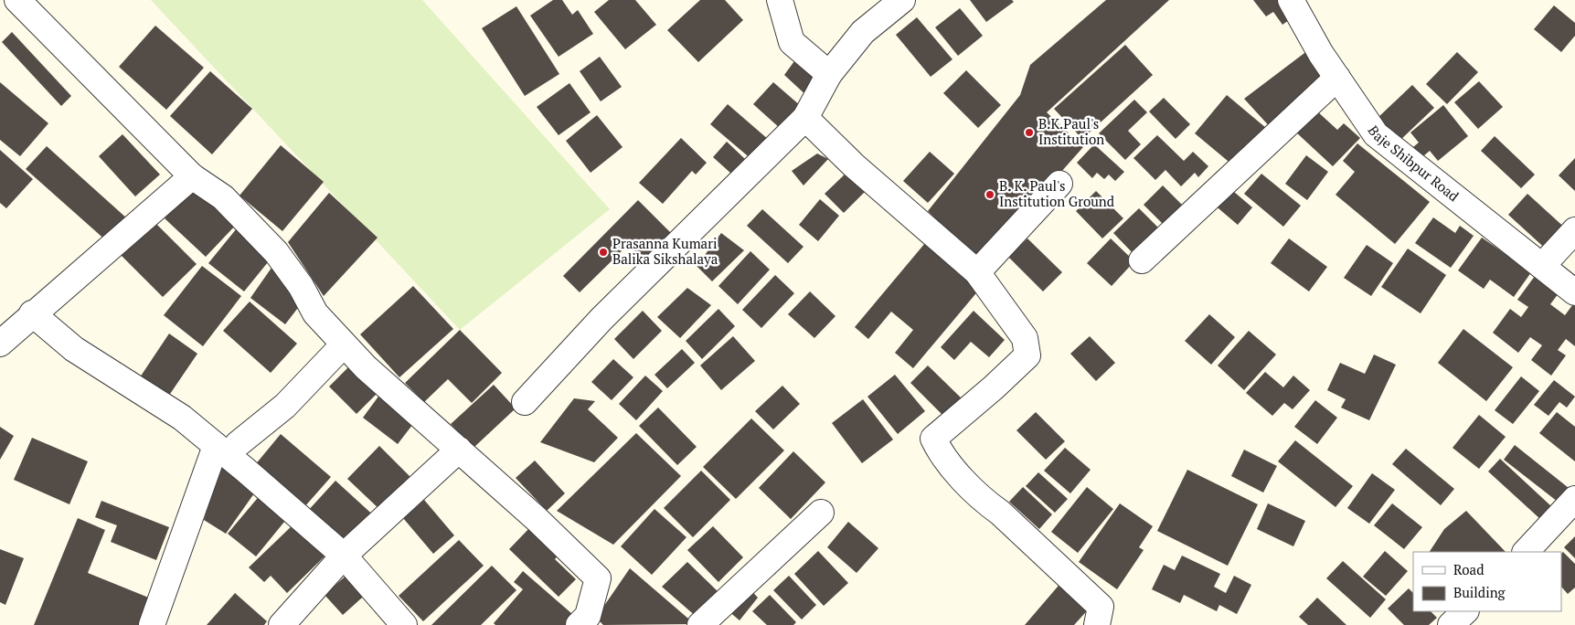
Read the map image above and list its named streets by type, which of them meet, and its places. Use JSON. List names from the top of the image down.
{
  "streets": {
    "street": ["Baje Shibpur Road"]
  },
  "places": ["B.K.Paul's Institution", "B. K. Paul's Institution Ground", "Prasanna Kumari Balika Sikshalaya"],
  "legend": ["Road", "Building"]
}
